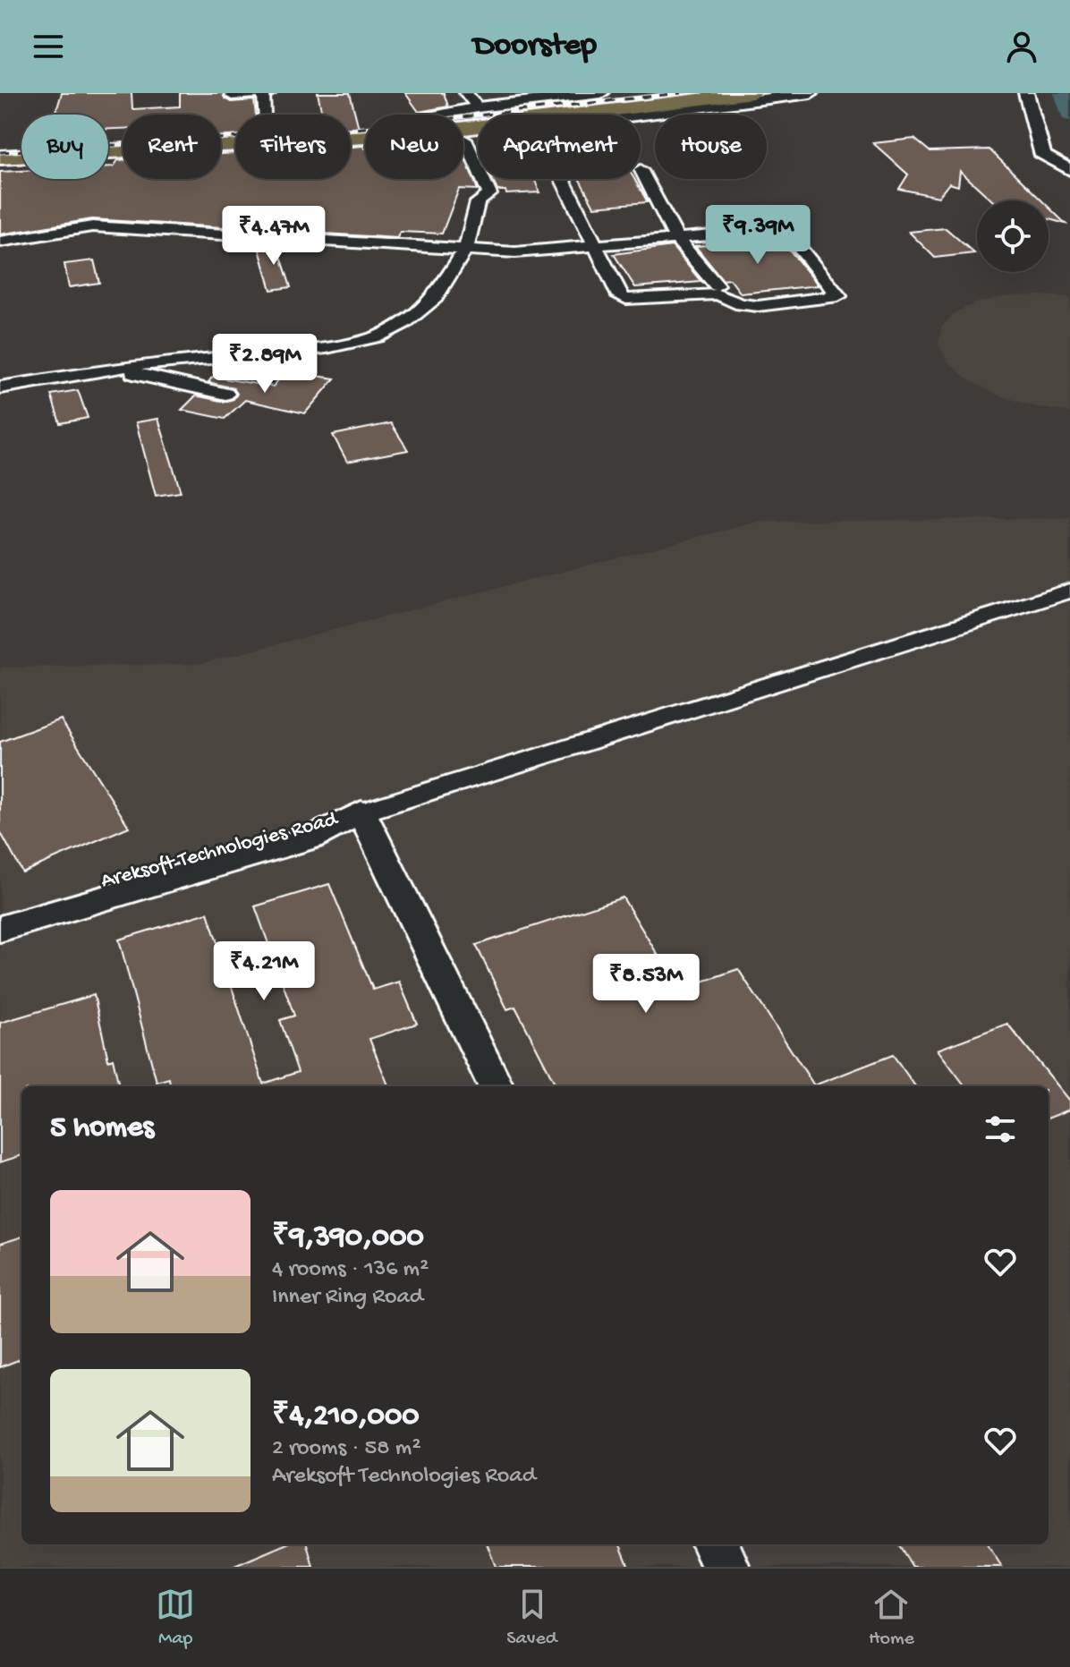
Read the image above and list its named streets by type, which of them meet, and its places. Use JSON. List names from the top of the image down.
{
  "streets": {
    "street": ["Areksoft Technologies Road"]
  },
  "page": {
    "header": "Doorstep",
    "chip": [
      "Buy",
      "Rent",
      "Filters",
      "New",
      "Apartment",
      "House"
    ],
    "price": [
      "₹9.39M",
      "₹4.47M",
      "₹2.89M",
      "₹4.21M",
      "₹8.53M"
    ],
    "heading": "5 homes",
    "list": [
      {
        "name": "₹9,390,000",
        "note": "4 rooms · 136 m² · Inner Ring Road"
      },
      {
        "name": "₹4,210,000",
        "note": "2 rooms · 58 m² · Areksoft Technologies Road"
      }
    ],
    "tabs": ["Map", "Saved", "Home"]
  }
}
